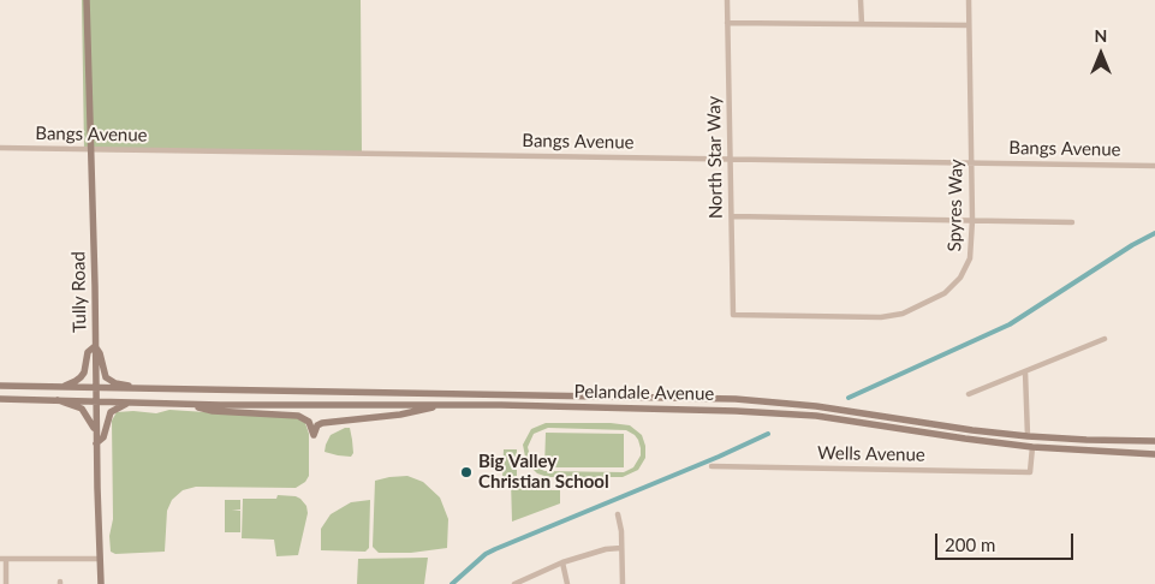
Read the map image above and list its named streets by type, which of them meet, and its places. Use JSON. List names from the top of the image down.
{
  "streets": {
    "main road": ["Tully Road", "Pelandale Avenue"],
    "street": [
      "Bangs Avenue",
      "North Star Way",
      "Spyres Way",
      "Wells Avenue"
    ]
  },
  "crossings": [
    ["Bangs Avenue", "North Star Way"],
    ["Bangs Avenue", "Spyres Way"],
    ["Bangs Avenue", "Tully Road"],
    ["North Star Way", "Spyres Way"],
    ["Tully Road", "Pelandale Avenue"],
    ["Pelandale Avenue", "Wells Avenue"]
  ],
  "places": ["Big Valley Christian School"],
  "scale_bar": "200 m",
  "north": "top"
}
